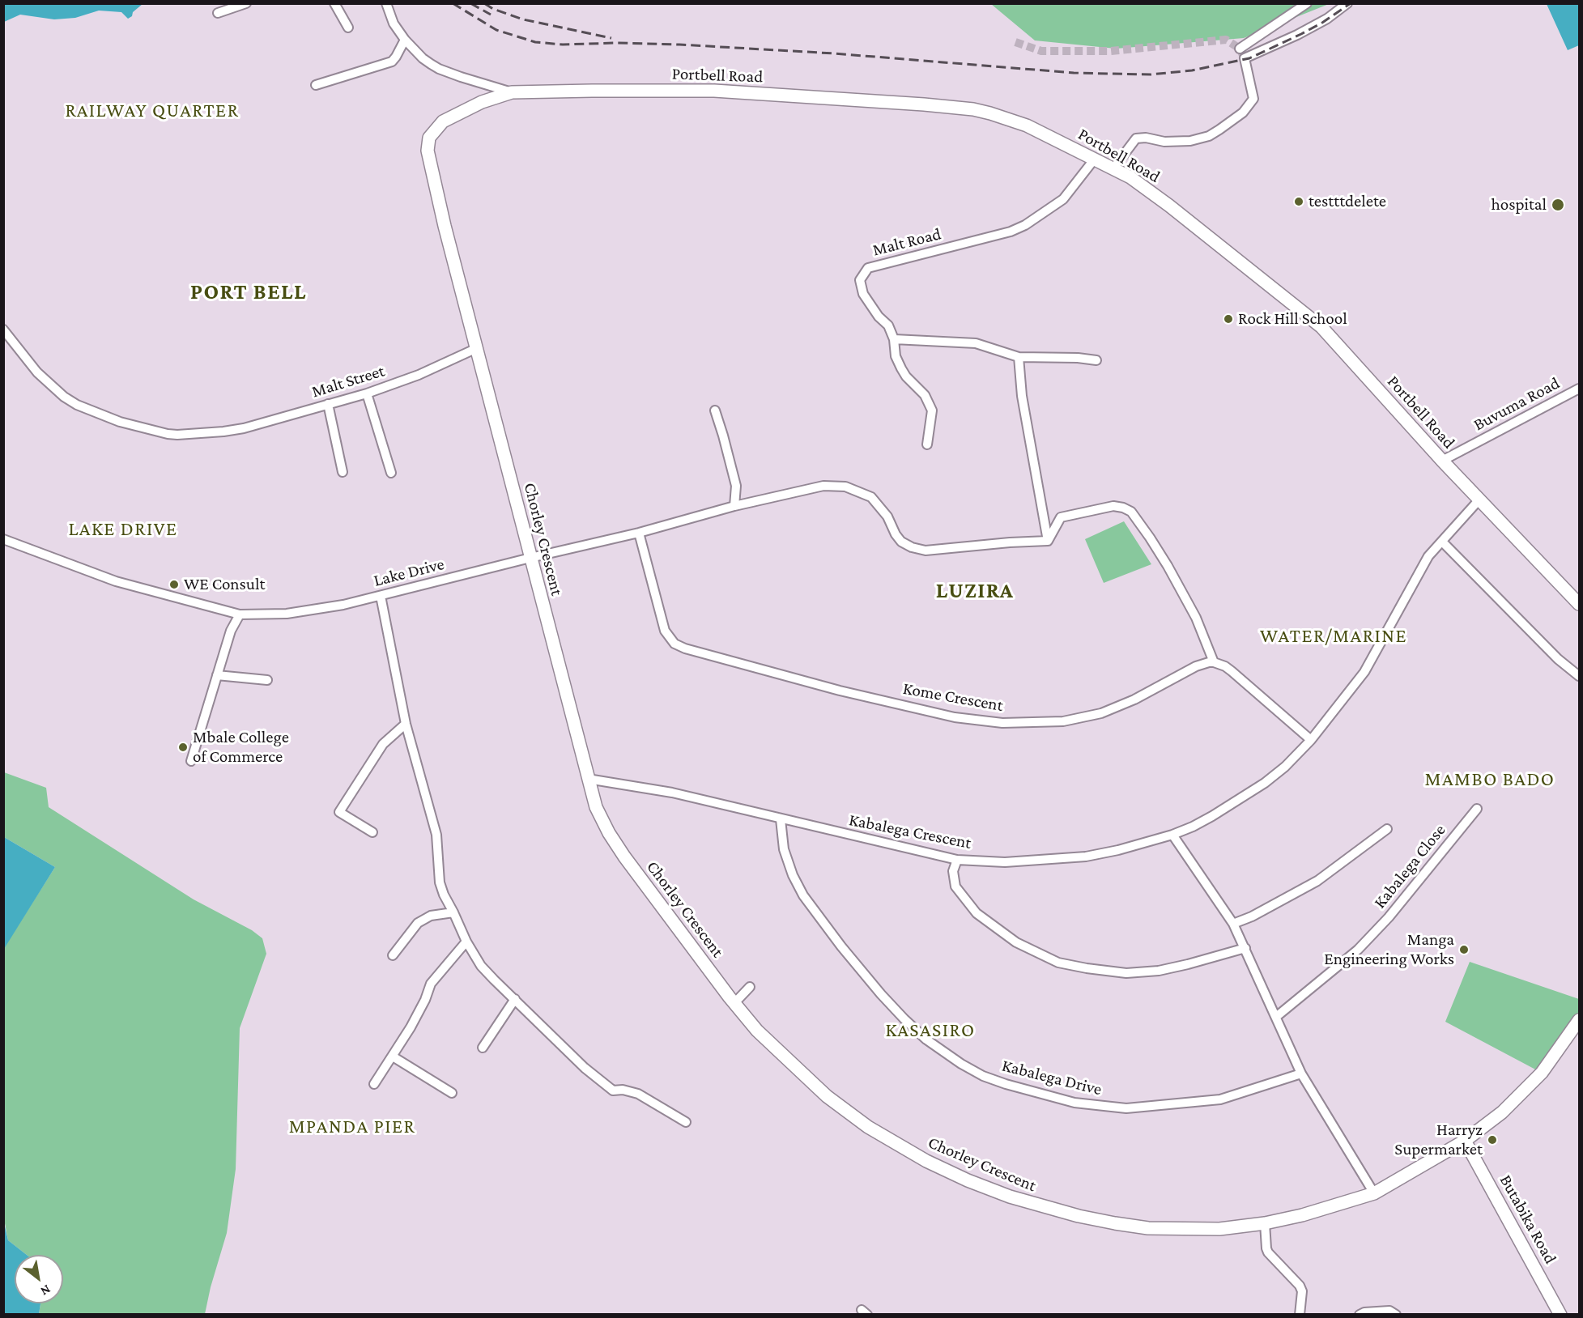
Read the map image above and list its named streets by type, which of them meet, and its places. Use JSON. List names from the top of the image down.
{
  "streets": {
    "main road": ["Portbell Road", "Chorley Crescent", "Butabika Road"],
    "street": [
      "Malt Road",
      "Malt Street",
      "Buvuma Road",
      "Lake Drive",
      "Kome Crescent",
      "Kabalega Crescent",
      "Kabalega Close",
      "Kabalega Drive"
    ]
  },
  "crossings": [
    ["Portbell Road", "Malt Road"],
    ["Portbell Road", "Buvuma Road"],
    ["Portbell Road", "Chorley Crescent"],
    ["Portbell Road", "Kabalega Crescent"],
    ["Malt Street", "Chorley Crescent"],
    ["Chorley Crescent", "Lake Drive"],
    ["Chorley Crescent", "Kabalega Crescent"],
    ["Chorley Crescent", "Butabika Road"],
    ["Lake Drive", "Kome Crescent"],
    ["Kabalega Crescent", "Kabalega Drive"]
  ],
  "districts": [
    "RAILWAY QUARTER",
    "PORT BELL",
    "LAKE DRIVE",
    "LUZIRA",
    "WATER/MARINE",
    "MAMBO BADO",
    "KASASIRO",
    "MPANDA PIER"
  ],
  "places": [
    "testttdelete",
    "hospital",
    "Rock Hill School",
    "WE Consult",
    "Mbale College of Commerce",
    "Manga Engineering Works",
    "Harryz Supermarket"
  ],
  "north": "bottom right"
}
